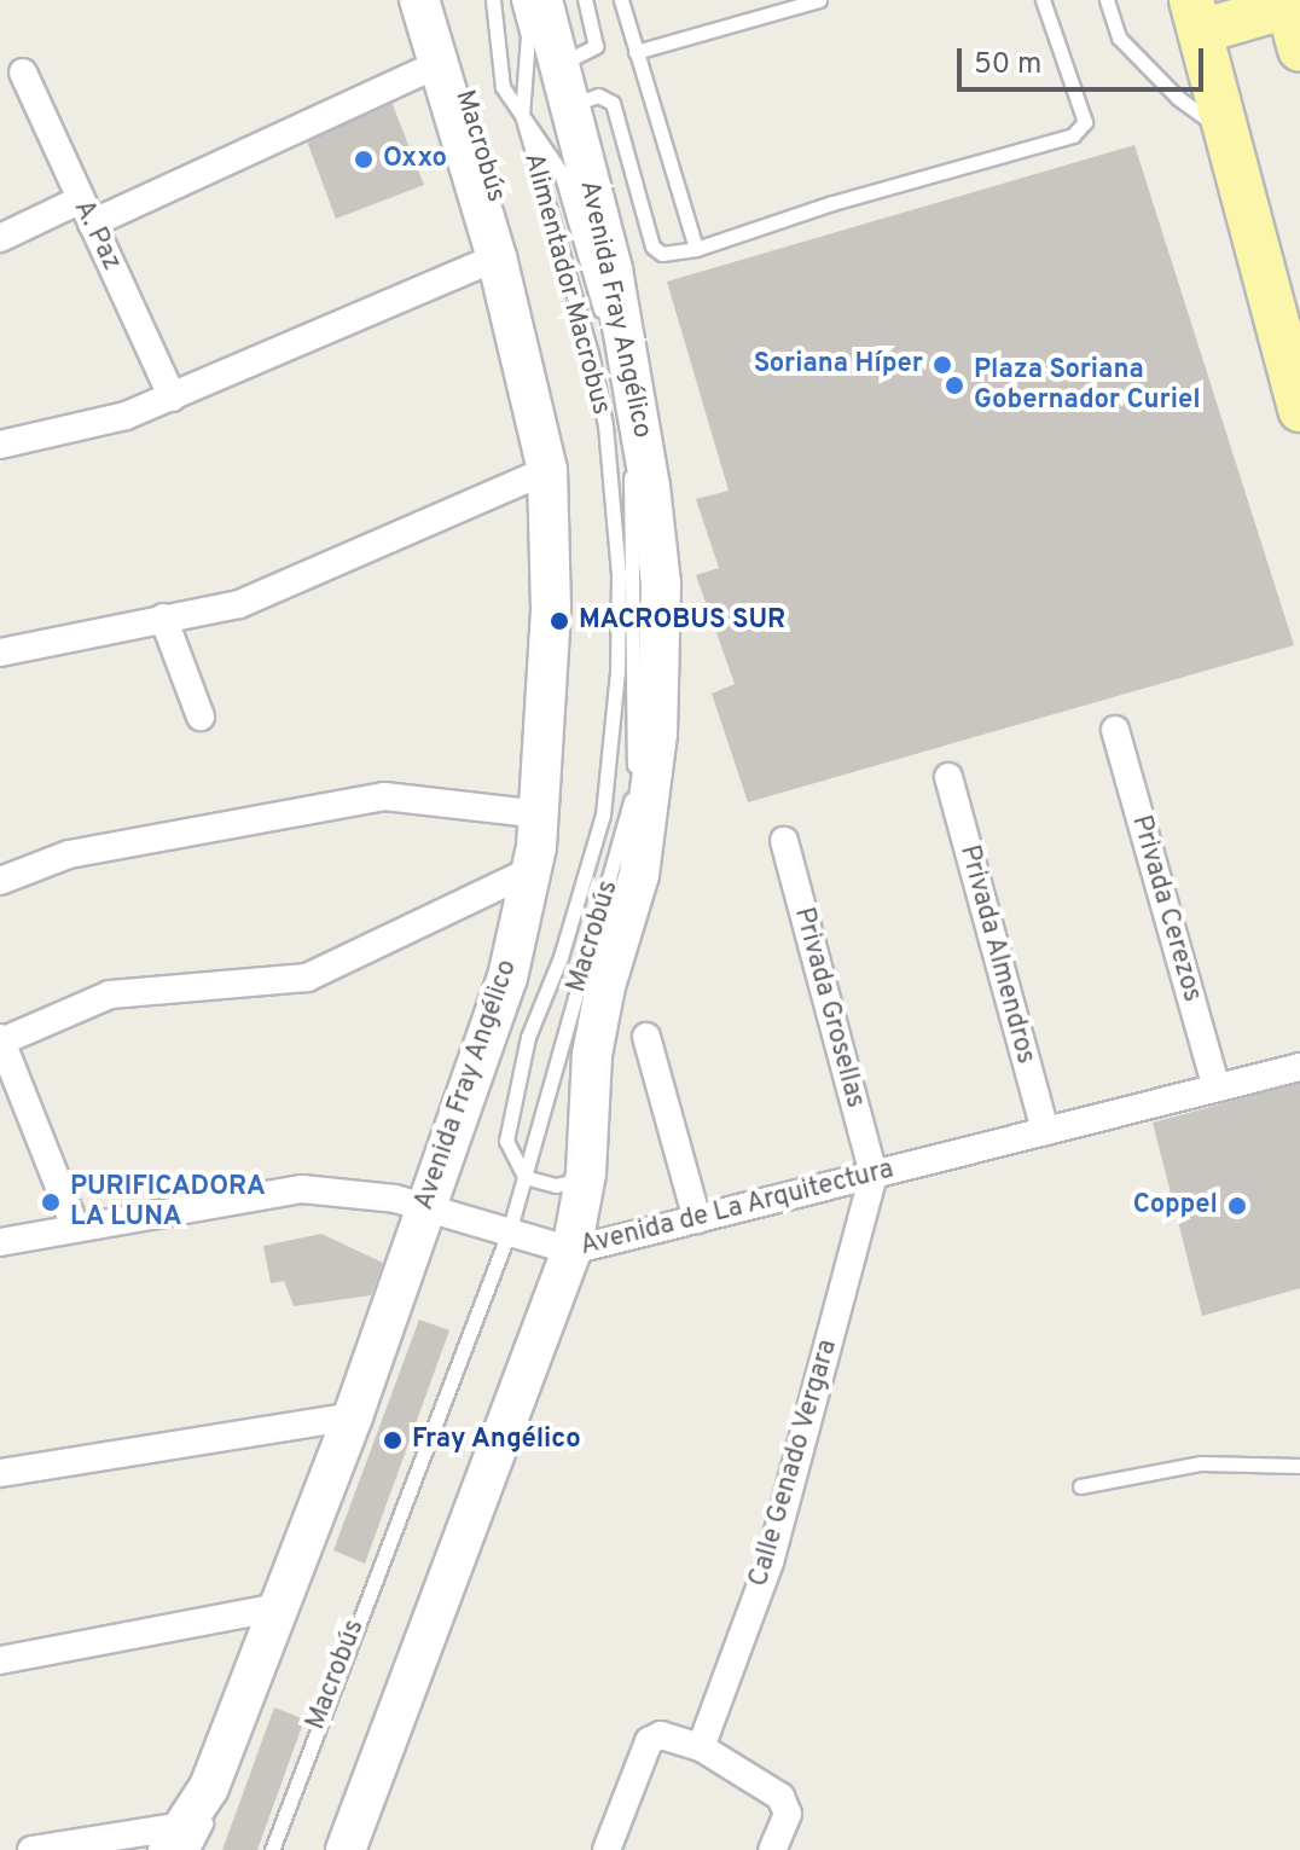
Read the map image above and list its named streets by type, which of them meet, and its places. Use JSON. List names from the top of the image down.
{
  "streets": {
    "street": [
      "A. Paz",
      "Avenida Fray Angélico",
      "Privada Cerezos",
      "Privada Almendros",
      "Privada Grosellas",
      "Avenida de La Arquitectura",
      "Calle Genado Vergara"
    ],
    "lane": ["Macrobús", "Alimentador Macrobus"]
  },
  "crossings": [
    ["Macrobús", "Alimentador Macrobus"],
    ["Macrobús", "Avenida Fray Angélico"],
    ["Macrobús", "Avenida de La Arquitectura"],
    ["Avenida Fray Angélico", "Avenida de La Arquitectura"],
    ["Privada Cerezos", "Avenida de La Arquitectura"],
    ["Privada Almendros", "Avenida de La Arquitectura"],
    ["Privada Grosellas", "Avenida de La Arquitectura"],
    ["Privada Grosellas", "Calle Genado Vergara"],
    ["Avenida de La Arquitectura", "Calle Genado Vergara"]
  ],
  "places": [
    "Oxxo",
    "Soriana Híper",
    "Plaza Soriana Gobernador Curiel",
    "MACROBUS SUR",
    "PURIFICADORA LA LUNA",
    "Coppel",
    "Fray Angélico"
  ],
  "scale_bar": "50 m"
}
